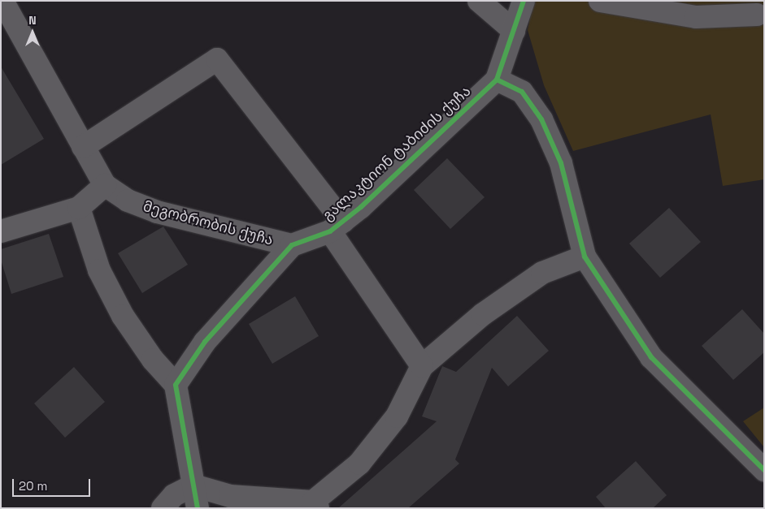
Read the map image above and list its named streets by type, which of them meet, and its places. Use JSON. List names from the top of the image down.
{
  "streets": {
    "street": ["გალაკტიონ ტაბიძის ქუჩა", "მეგობრობის ქუჩა"]
  },
  "crossings": [
    ["გალაკტიონ ტაბიძის ქუჩა", "მეგობრობის ქუჩა"]
  ],
  "scale_bar": "20 m",
  "north": "top"
}
